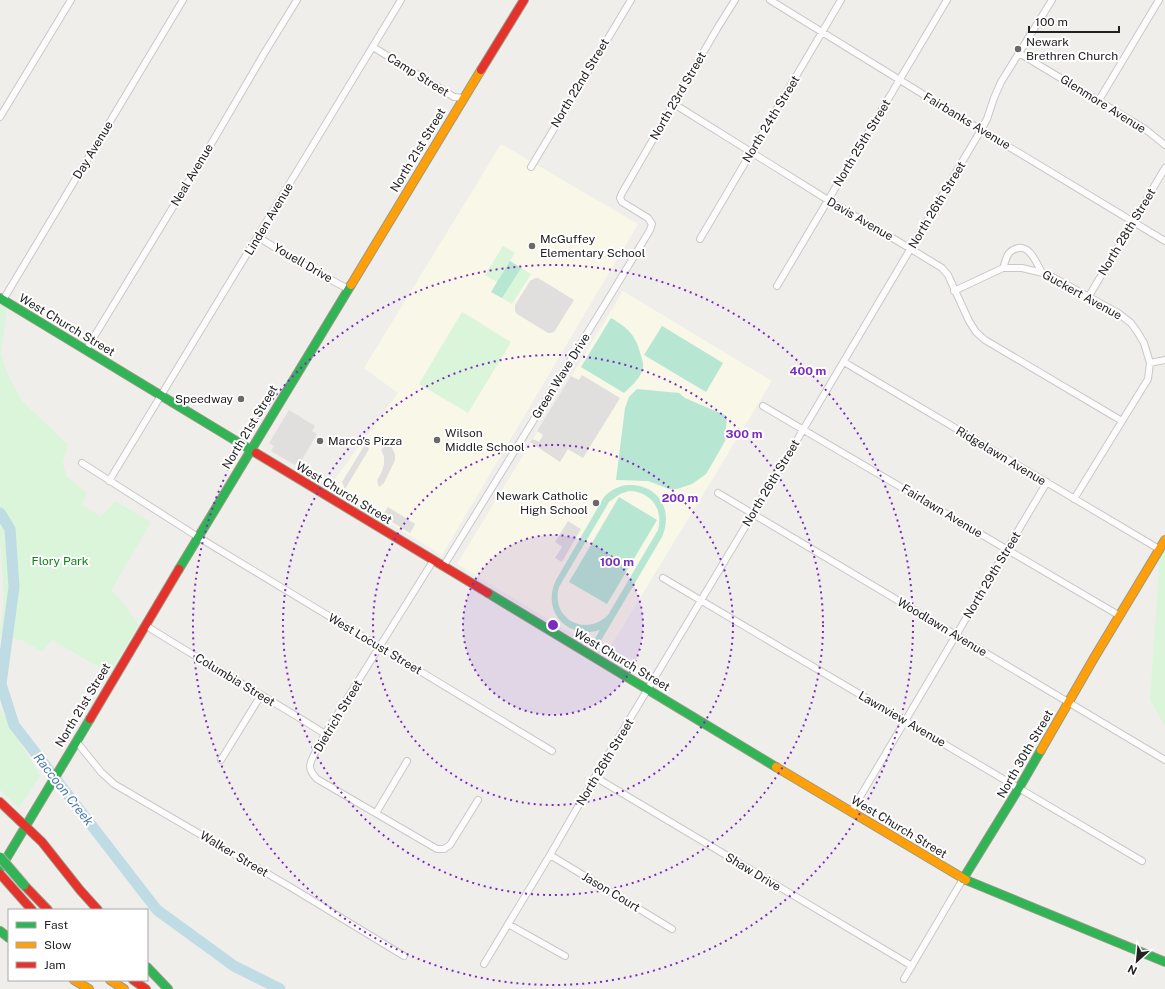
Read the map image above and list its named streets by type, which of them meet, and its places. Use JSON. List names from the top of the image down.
{
  "streets": {
    "main road": ["North 21st Street", "West Church Street", "North 30th Street"],
    "street": [
      "Camp Street",
      "North 22nd Street",
      "North 23rd Street",
      "Glenmore Avenue",
      "North 24th Street",
      "Fairbanks Avenue",
      "North 25th Street",
      "Day Avenue",
      "Neal Avenue",
      "North 26th Street",
      "Linden Avenue",
      "Davis Avenue",
      "North 28th Street",
      "Youell Drive",
      "Guckert Avenue",
      "Green Wave Drive",
      "Ridgelawn Avenue",
      "Fairlawn Avenue",
      "North 29th Street",
      "Woodlawn Avenue",
      "West Locust Street",
      "Columbia Street",
      "Dietrich Street",
      "Lawnview Avenue",
      "Walker Street",
      "Shaw Drive",
      "Jason Court"
    ]
  },
  "crossings": [
    ["Camp Street", "North 21st Street"],
    ["Camp Street", "Linden Avenue"],
    ["North 23rd Street", "Davis Avenue"],
    ["North 23rd Street", "Green Wave Drive"],
    ["Glenmore Avenue", "North 26th Street"],
    ["North 24th Street", "Fairbanks Avenue"],
    ["North 24th Street", "Davis Avenue"],
    ["Fairbanks Avenue", "North 25th Street"],
    ["Fairbanks Avenue", "North 26th Street"],
    ["Fairbanks Avenue", "North 28th Street"],
    ["North 25th Street", "Davis Avenue"],
    ["Day Avenue", "West Church Street"],
    ["North 21st Street", "Youell Drive"],
    ["North 21st Street", "West Church Street"],
    ["North 21st Street", "West Locust Street"],
    ["North 21st Street", "Columbia Street"],
    ["North 21st Street", "Walker Street"],
    ["Neal Avenue", "West Church Street"],
    ["North 26th Street", "Davis Avenue"],
    ["North 26th Street", "West Church Street"],
    ["North 26th Street", "Ridgelawn Avenue"],
    ["North 26th Street", "Fairlawn Avenue"],
    ["North 26th Street", "Woodlawn Avenue"],
    ["North 26th Street", "Lawnview Avenue"],
    ["North 26th Street", "Shaw Drive"],
    ["North 26th Street", "Jason Court"],
    ["Linden Avenue", "Youell Drive"],
    ["Linden Avenue", "West Church Street"],
    ["Linden Avenue", "West Locust Street"],
    ["Davis Avenue", "Guckert Avenue"],
    ["North 28th Street", "Guckert Avenue"],
    ["West Church Street", "Green Wave Drive"],
    ["West Church Street", "North 29th Street"],
    ["West Church Street", "Dietrich Street"],
    ["West Church Street", "North 30th Street"],
    ["Ridgelawn Avenue", "North 29th Street"],
    ["Ridgelawn Avenue", "North 30th Street"],
    ["Fairlawn Avenue", "North 29th Street"],
    ["Fairlawn Avenue", "North 30th Street"],
    ["North 29th Street", "Woodlawn Avenue"],
    ["North 29th Street", "Lawnview Avenue"],
    ["Woodlawn Avenue", "North 30th Street"],
    ["West Locust Street", "Dietrich Street"],
    ["Columbia Street", "Dietrich Street"],
    ["Lawnview Avenue", "North 30th Street"],
    ["North 30th Street", "Shaw Drive"]
  ],
  "water": ["Raccoon Creek"],
  "parks": ["Flory Park"],
  "places": [
    "Newark Brethren Church",
    "McGuffey Elementary School",
    "Speedway",
    "Wilson Middle School",
    "Marco's Pizza",
    "Newark Catholic High School"
  ],
  "legend": ["Fast", "Slow", "Jam"],
  "scale_bar": "100 m",
  "north": "bottom left",
  "rings": [
    "400 m",
    "300 m",
    "200 m",
    "100 m"
  ]
}
